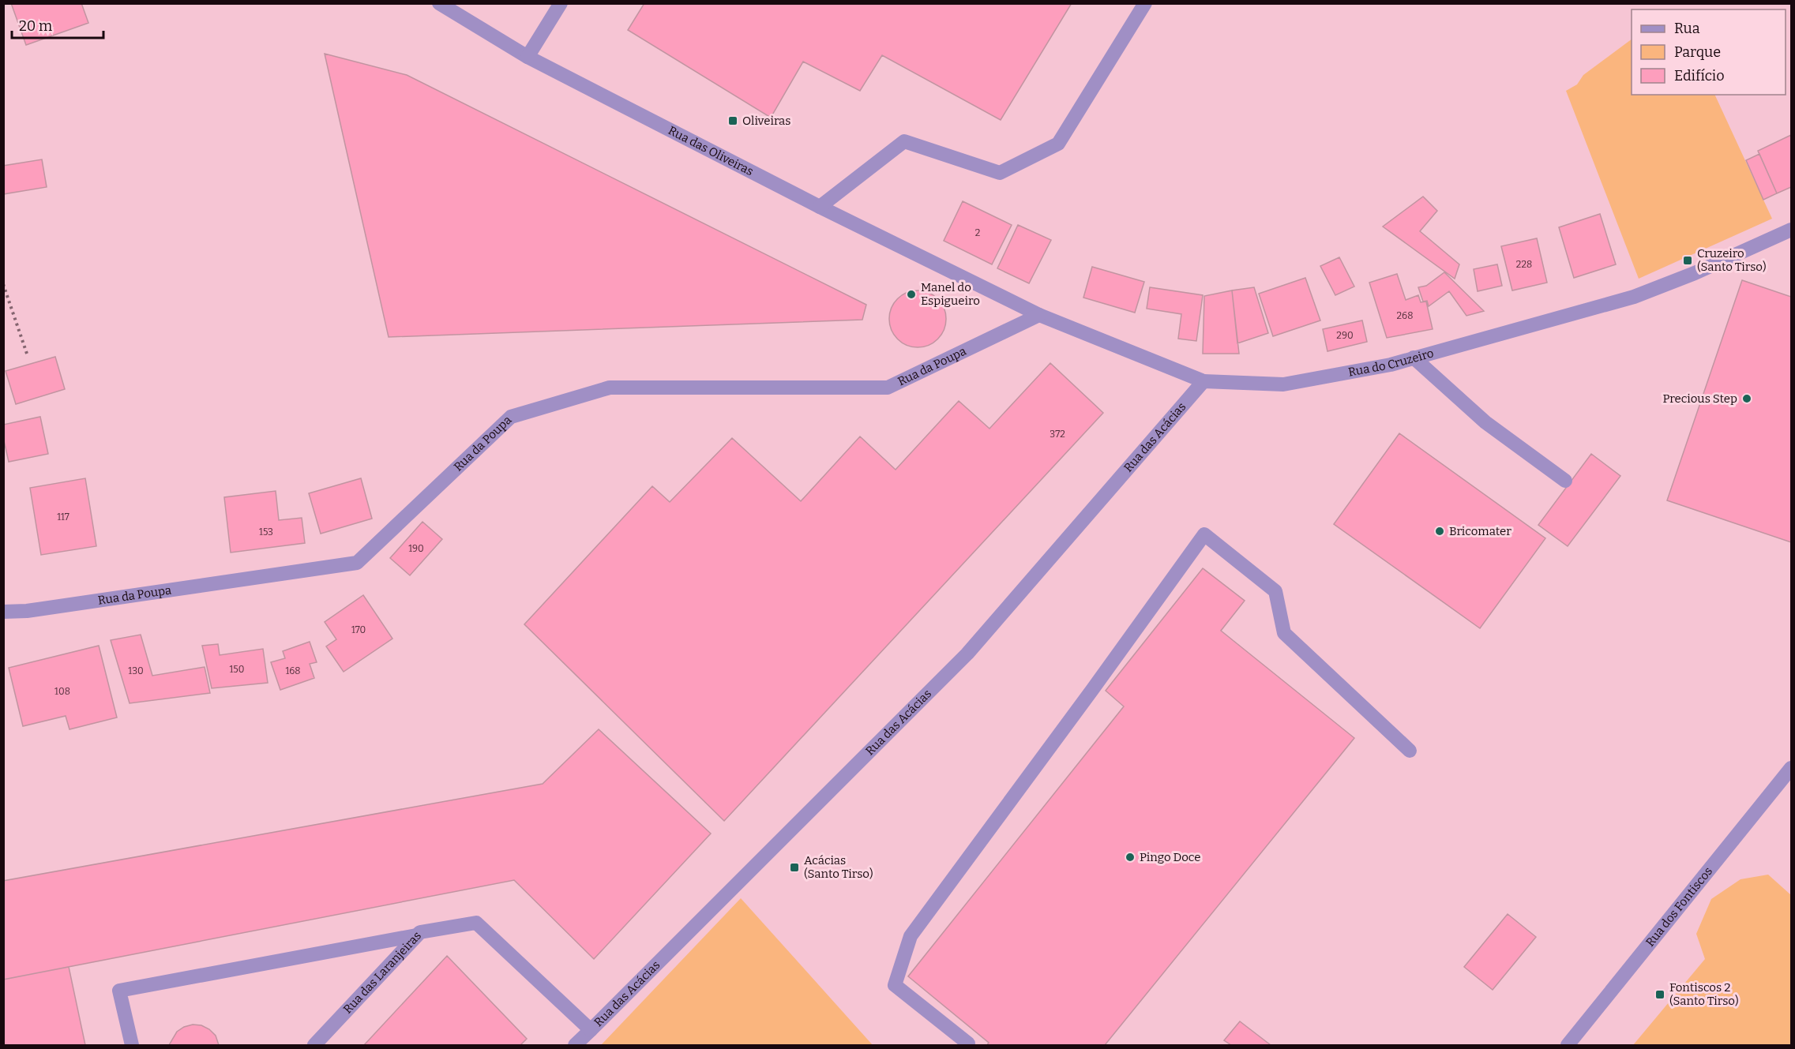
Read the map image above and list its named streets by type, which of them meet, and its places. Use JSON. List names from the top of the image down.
{
  "streets": {
    "street": [
      "Rua das Oliveiras",
      "Rua do Cruzeiro",
      "Rua da Poupa",
      "Rua das Acácias",
      "Rua dos Fontiscos",
      "Rua das Laranjeiras"
    ]
  },
  "crossings": [
    ["Rua das Oliveiras", "Rua do Cruzeiro"],
    ["Rua do Cruzeiro", "Rua da Poupa"],
    ["Rua do Cruzeiro", "Rua das Acácias"],
    ["Rua das Acácias", "Rua das Laranjeiras"]
  ],
  "places": {
    "transit": [
      "Oliveiras",
      "Cruzeiro (Santo Tirso)",
      "Acácias (Santo Tirso)",
      "Fontiscos 2 (Santo Tirso)"
    ],
    "other": [
      "Manel do Espigueiro",
      "Precious Step",
      "Bricomater",
      "Pingo Doce"
    ]
  },
  "house_numbers": [
    "2",
    "228",
    "268",
    "290",
    "372",
    "117",
    "153",
    "190",
    "170",
    "150",
    "130",
    "168",
    "108"
  ],
  "legend": ["Rua", "Parque", "Edifício"],
  "scale_bar": "20 m"
}
